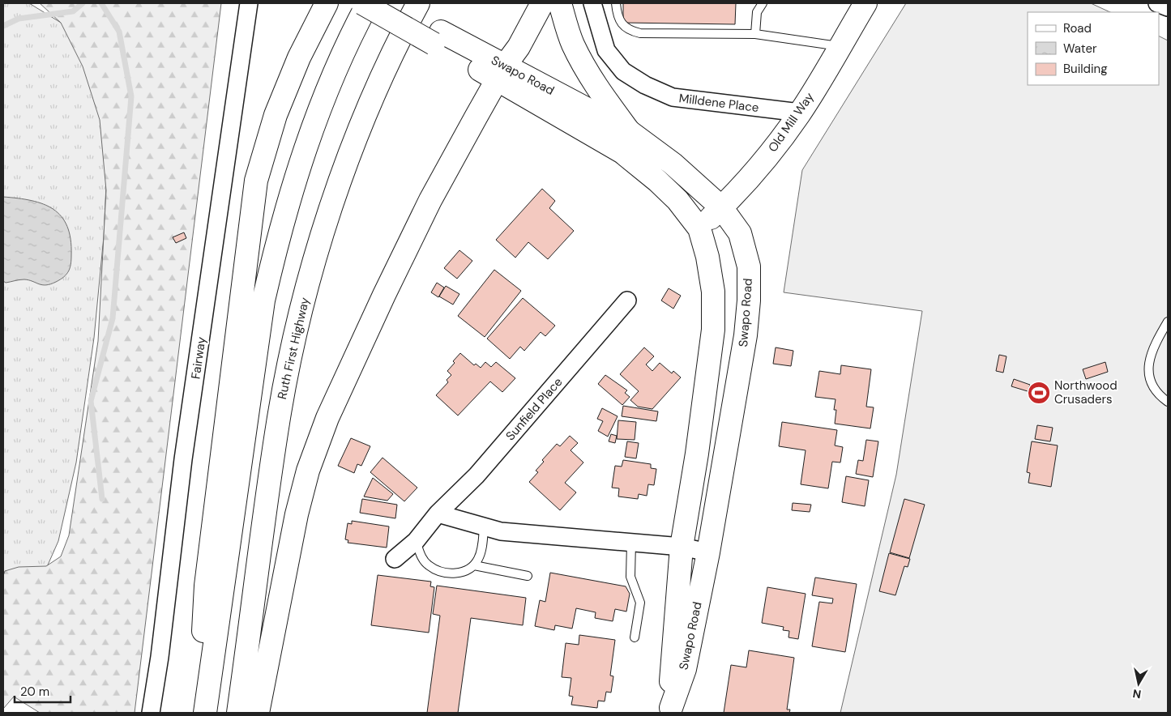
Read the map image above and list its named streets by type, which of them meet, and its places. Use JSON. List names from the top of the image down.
{
  "streets": {
    "main road": ["Swapo Road", "Old Mill Way", "Ruth First Highway"],
    "street": ["Milldene Place", "Fairway", "Sunfield Place"]
  },
  "crossings": [
    ["Swapo Road", "Old Mill Way"],
    ["Milldene Place", "Old Mill Way"]
  ],
  "places": {
    "sports": ["Northwood Crusaders"]
  },
  "legend": ["Road", "Water", "Building"],
  "scale_bar": "20 m",
  "north": "bottom"
}
